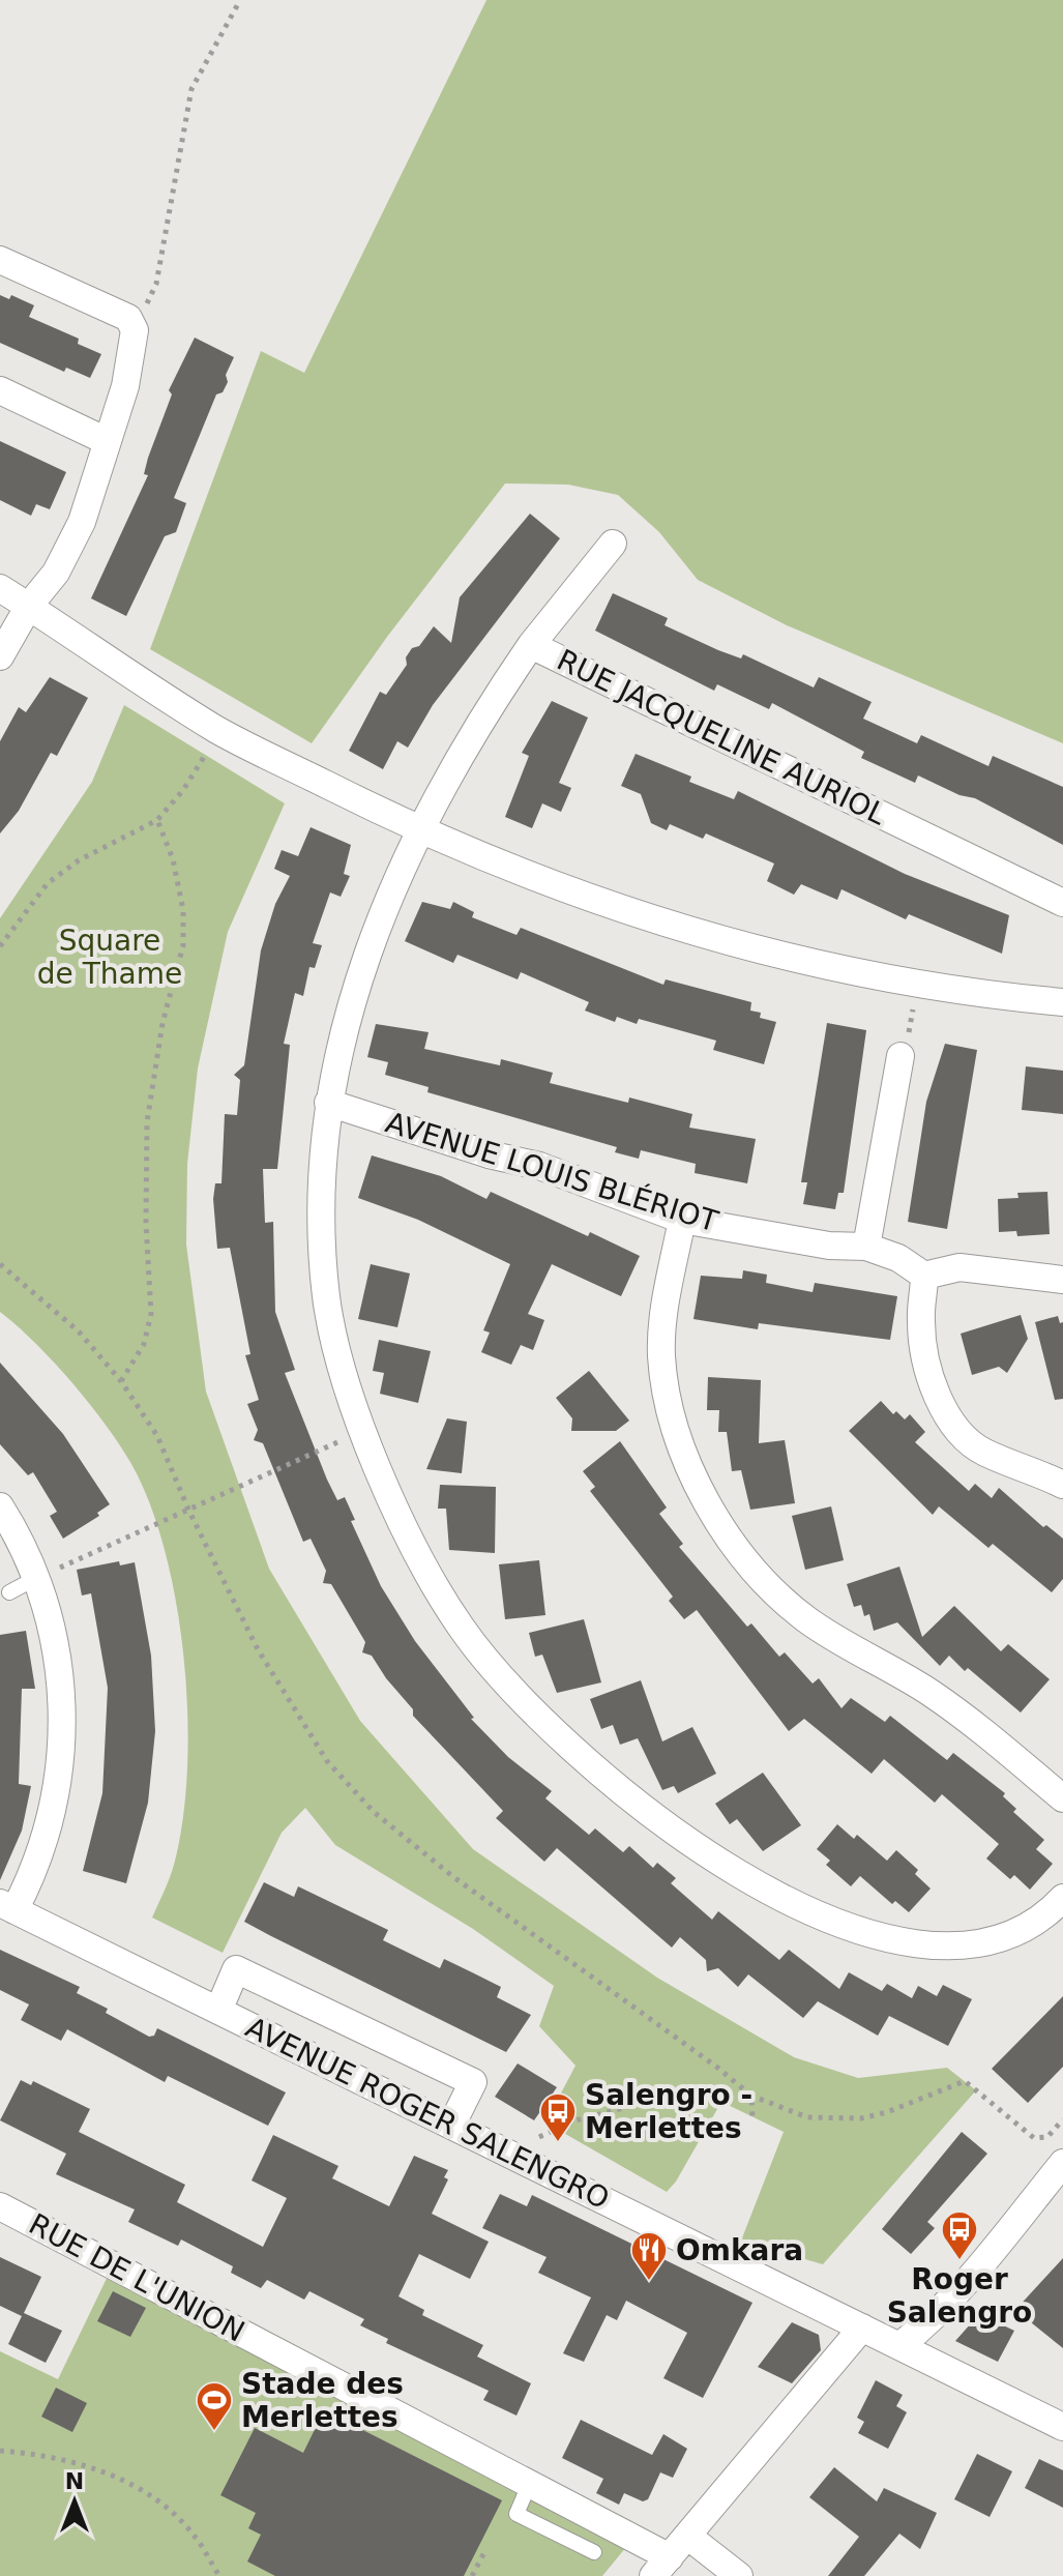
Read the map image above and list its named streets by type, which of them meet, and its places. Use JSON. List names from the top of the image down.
{
  "streets": {
    "street": [
      "RUE JACQUELINE AURIOL",
      "AVENUE LOUIS BLÉRIOT",
      "AVENUE ROGER SALENGRO",
      "RUE DE L'UNION"
    ]
  },
  "crossings": [
    ["RUE JACQUELINE AURIOL", "AVENUE LOUIS BLÉRIOT"]
  ],
  "parks": ["Square de Thame"],
  "places": {
    "bus stop": ["Salengro - Merlettes", "Roger Salengro"],
    "restaurant": ["Omkara"],
    "sports": ["Stade des Merlettes"]
  },
  "north": "top"
}
